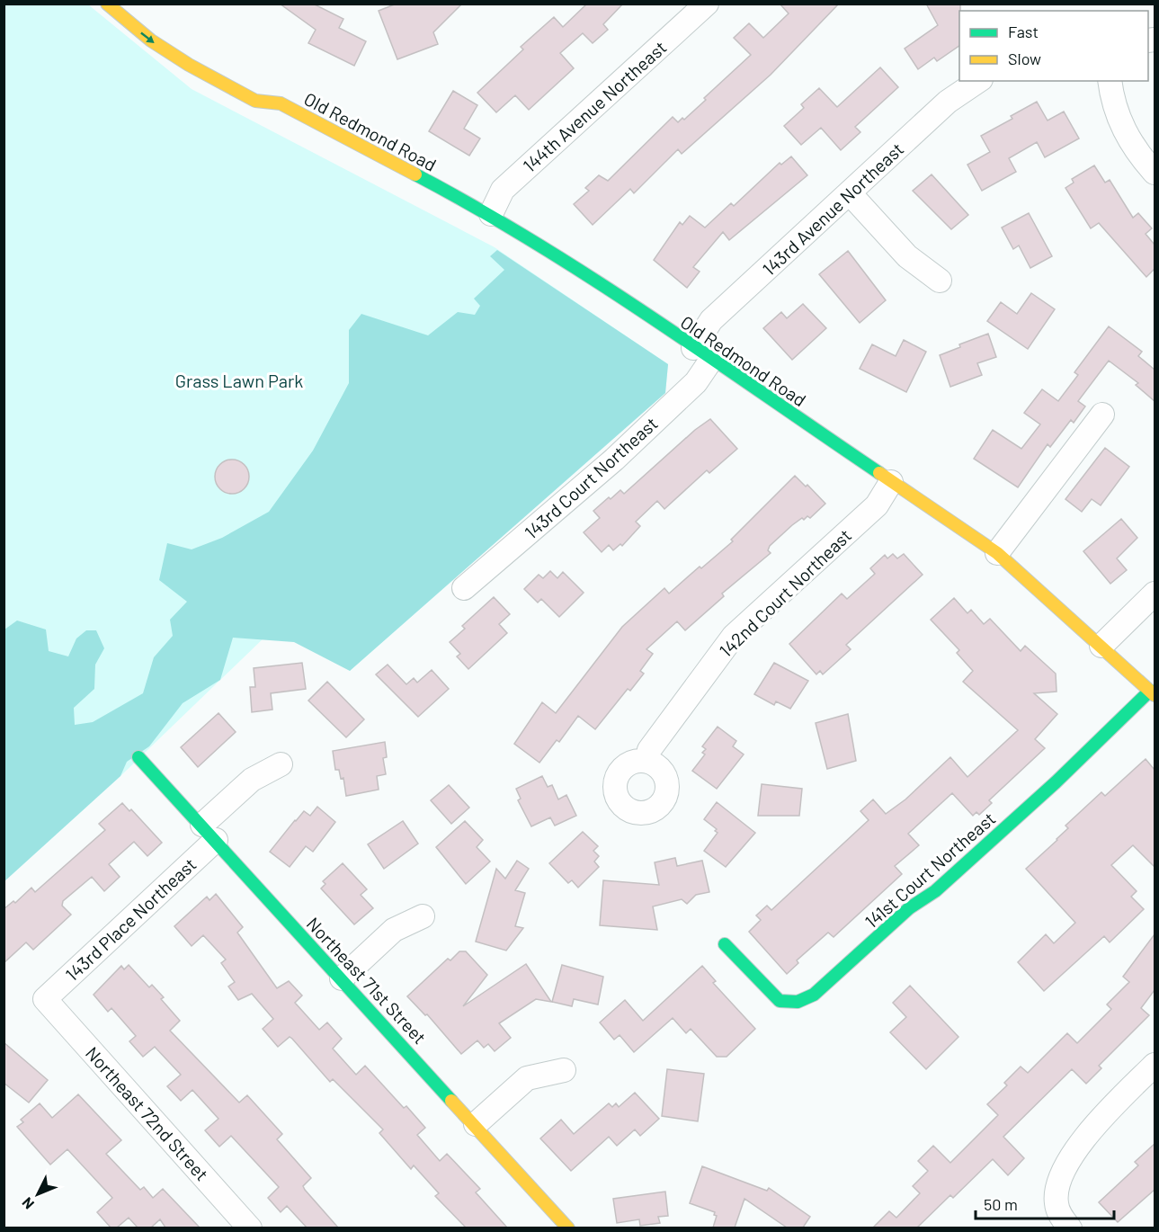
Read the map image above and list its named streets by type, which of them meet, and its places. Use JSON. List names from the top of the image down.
{
  "streets": {
    "main road": ["Old Redmond Road", "141st Court Northeast", "Northeast 71st Street"],
    "street": [
      "144th Avenue Northeast",
      "143rd Avenue Northeast",
      "143rd Court Northeast",
      "142nd Court Northeast",
      "143rd Place Northeast",
      "Northeast 72nd Street"
    ]
  },
  "crossings": [
    ["144th Avenue Northeast", "Old Redmond Road"],
    ["Old Redmond Road", "143rd Avenue Northeast"],
    ["Old Redmond Road", "143rd Court Northeast"],
    ["Old Redmond Road", "142nd Court Northeast"],
    ["Old Redmond Road", "141st Court Northeast"],
    ["143rd Avenue Northeast", "143rd Court Northeast"],
    ["143rd Place Northeast", "Northeast 71st Street"],
    ["143rd Place Northeast", "Northeast 72nd Street"]
  ],
  "parks": ["Grass Lawn Park"],
  "legend": ["Fast", "Slow"],
  "scale_bar": "50 m",
  "north": "bottom left"
}
